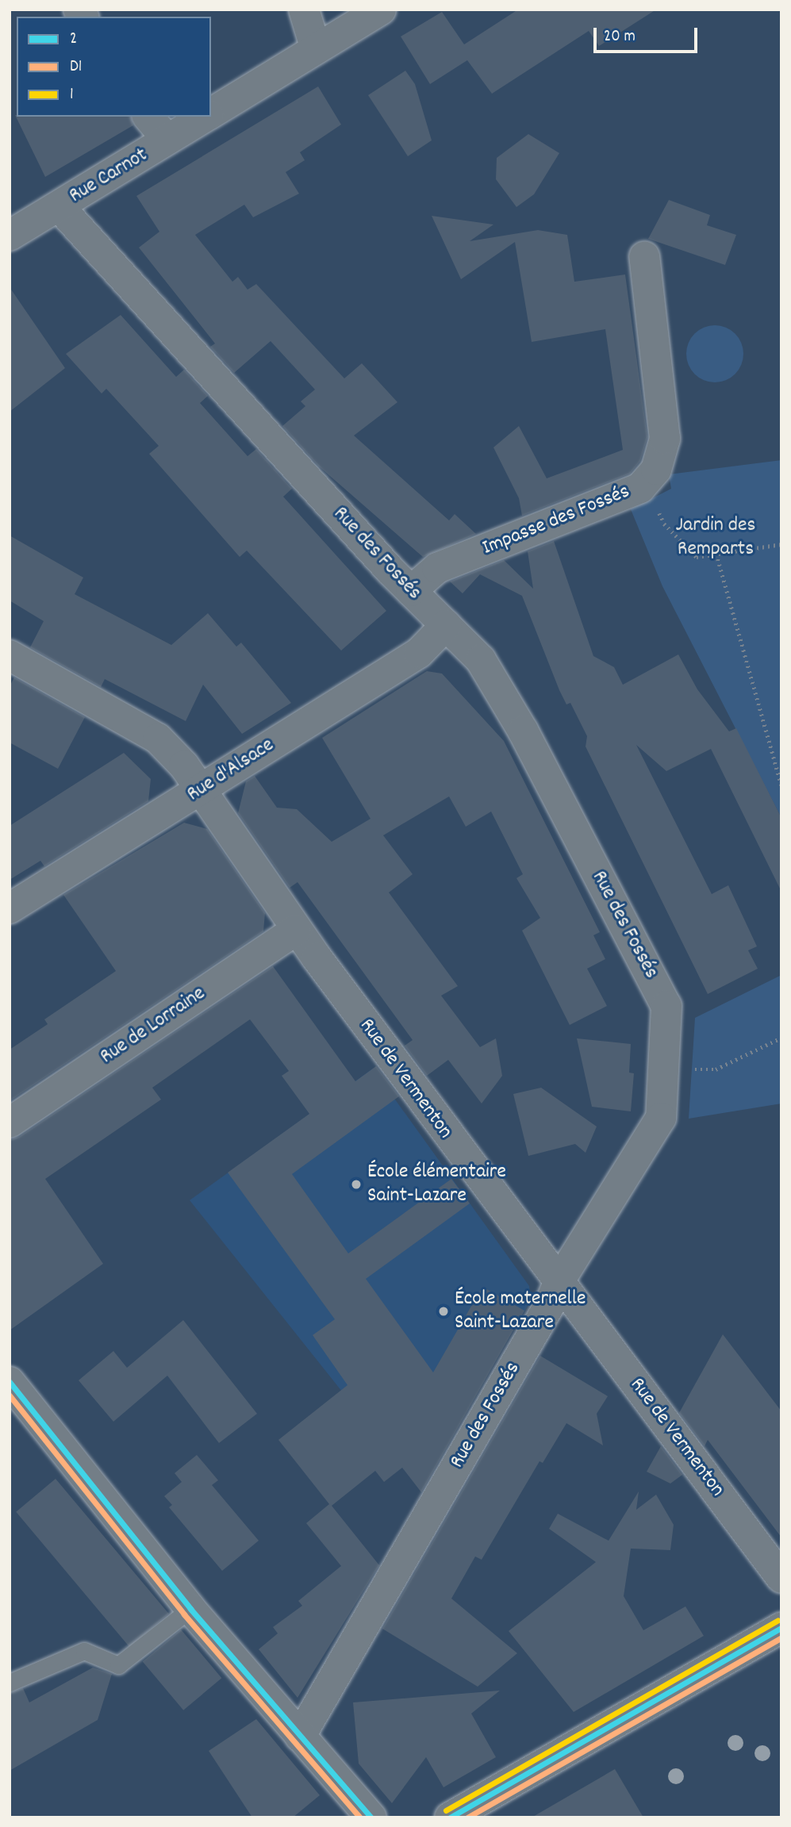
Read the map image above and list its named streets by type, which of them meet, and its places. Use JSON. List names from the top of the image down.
{
  "streets": {
    "street": [
      "Rue Carnot",
      "Impasse des Fossés",
      "Rue des Fossés",
      "Rue d'Alsace",
      "Rue de Lorraine",
      "Rue de Vermenton"
    ]
  },
  "crossings": [
    ["Rue Carnot", "Rue des Fossés"],
    ["Impasse des Fossés", "Rue des Fossés"],
    ["Rue des Fossés", "Rue d'Alsace"],
    ["Rue des Fossés", "Rue de Vermenton"],
    ["Rue d'Alsace", "Rue de Vermenton"],
    ["Rue de Lorraine", "Rue de Vermenton"]
  ],
  "parks": ["Jardin des Remparts"],
  "places": ["École élémentaire Saint-Lazare", "École maternelle Saint-Lazare"],
  "lines": ["transit line 2", "transit line D1", "transit line 1"],
  "legend": ["2", "D1", "1"],
  "scale_bar": "20 m"
}
